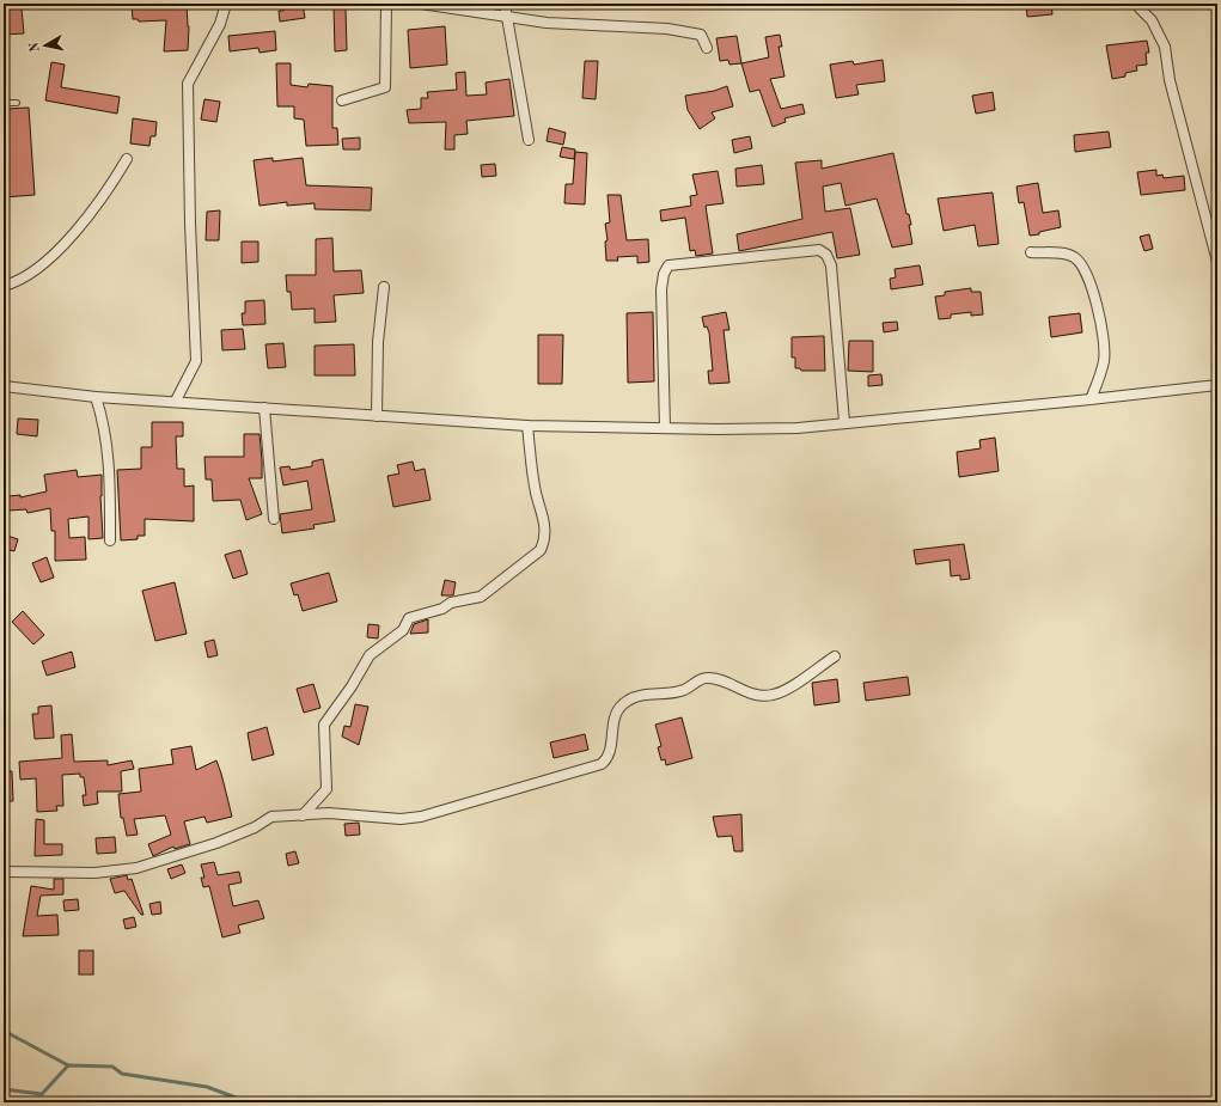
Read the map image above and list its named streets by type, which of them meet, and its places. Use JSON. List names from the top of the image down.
{
  "north": "left"
}
